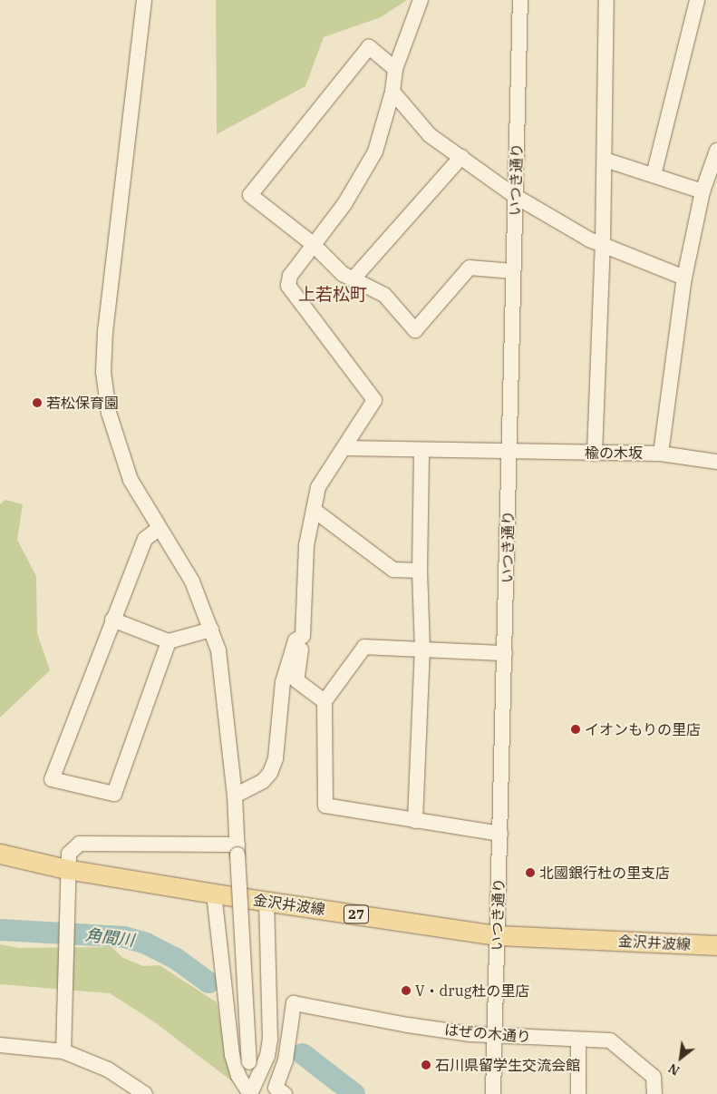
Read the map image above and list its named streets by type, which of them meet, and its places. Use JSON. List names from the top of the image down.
{
  "streets": {
    "main road": ["金沢井波線", "27"],
    "street": ["いつき通り", "楡の木坂", "はぜの木通り"]
  },
  "crossings": [
    ["いつき通り", "楡の木坂"],
    ["いつき通り", "金沢井波線"],
    ["いつき通り", "はぜの木通り"]
  ],
  "districts": ["上若松町"],
  "water": ["角間川"],
  "places": [
    "若松保育園",
    "イオンもりの里店",
    "北國銀行杜の里支店",
    "V・drug杜の里店",
    "石川県留学生交流会館"
  ],
  "north": "bottom left"
}
